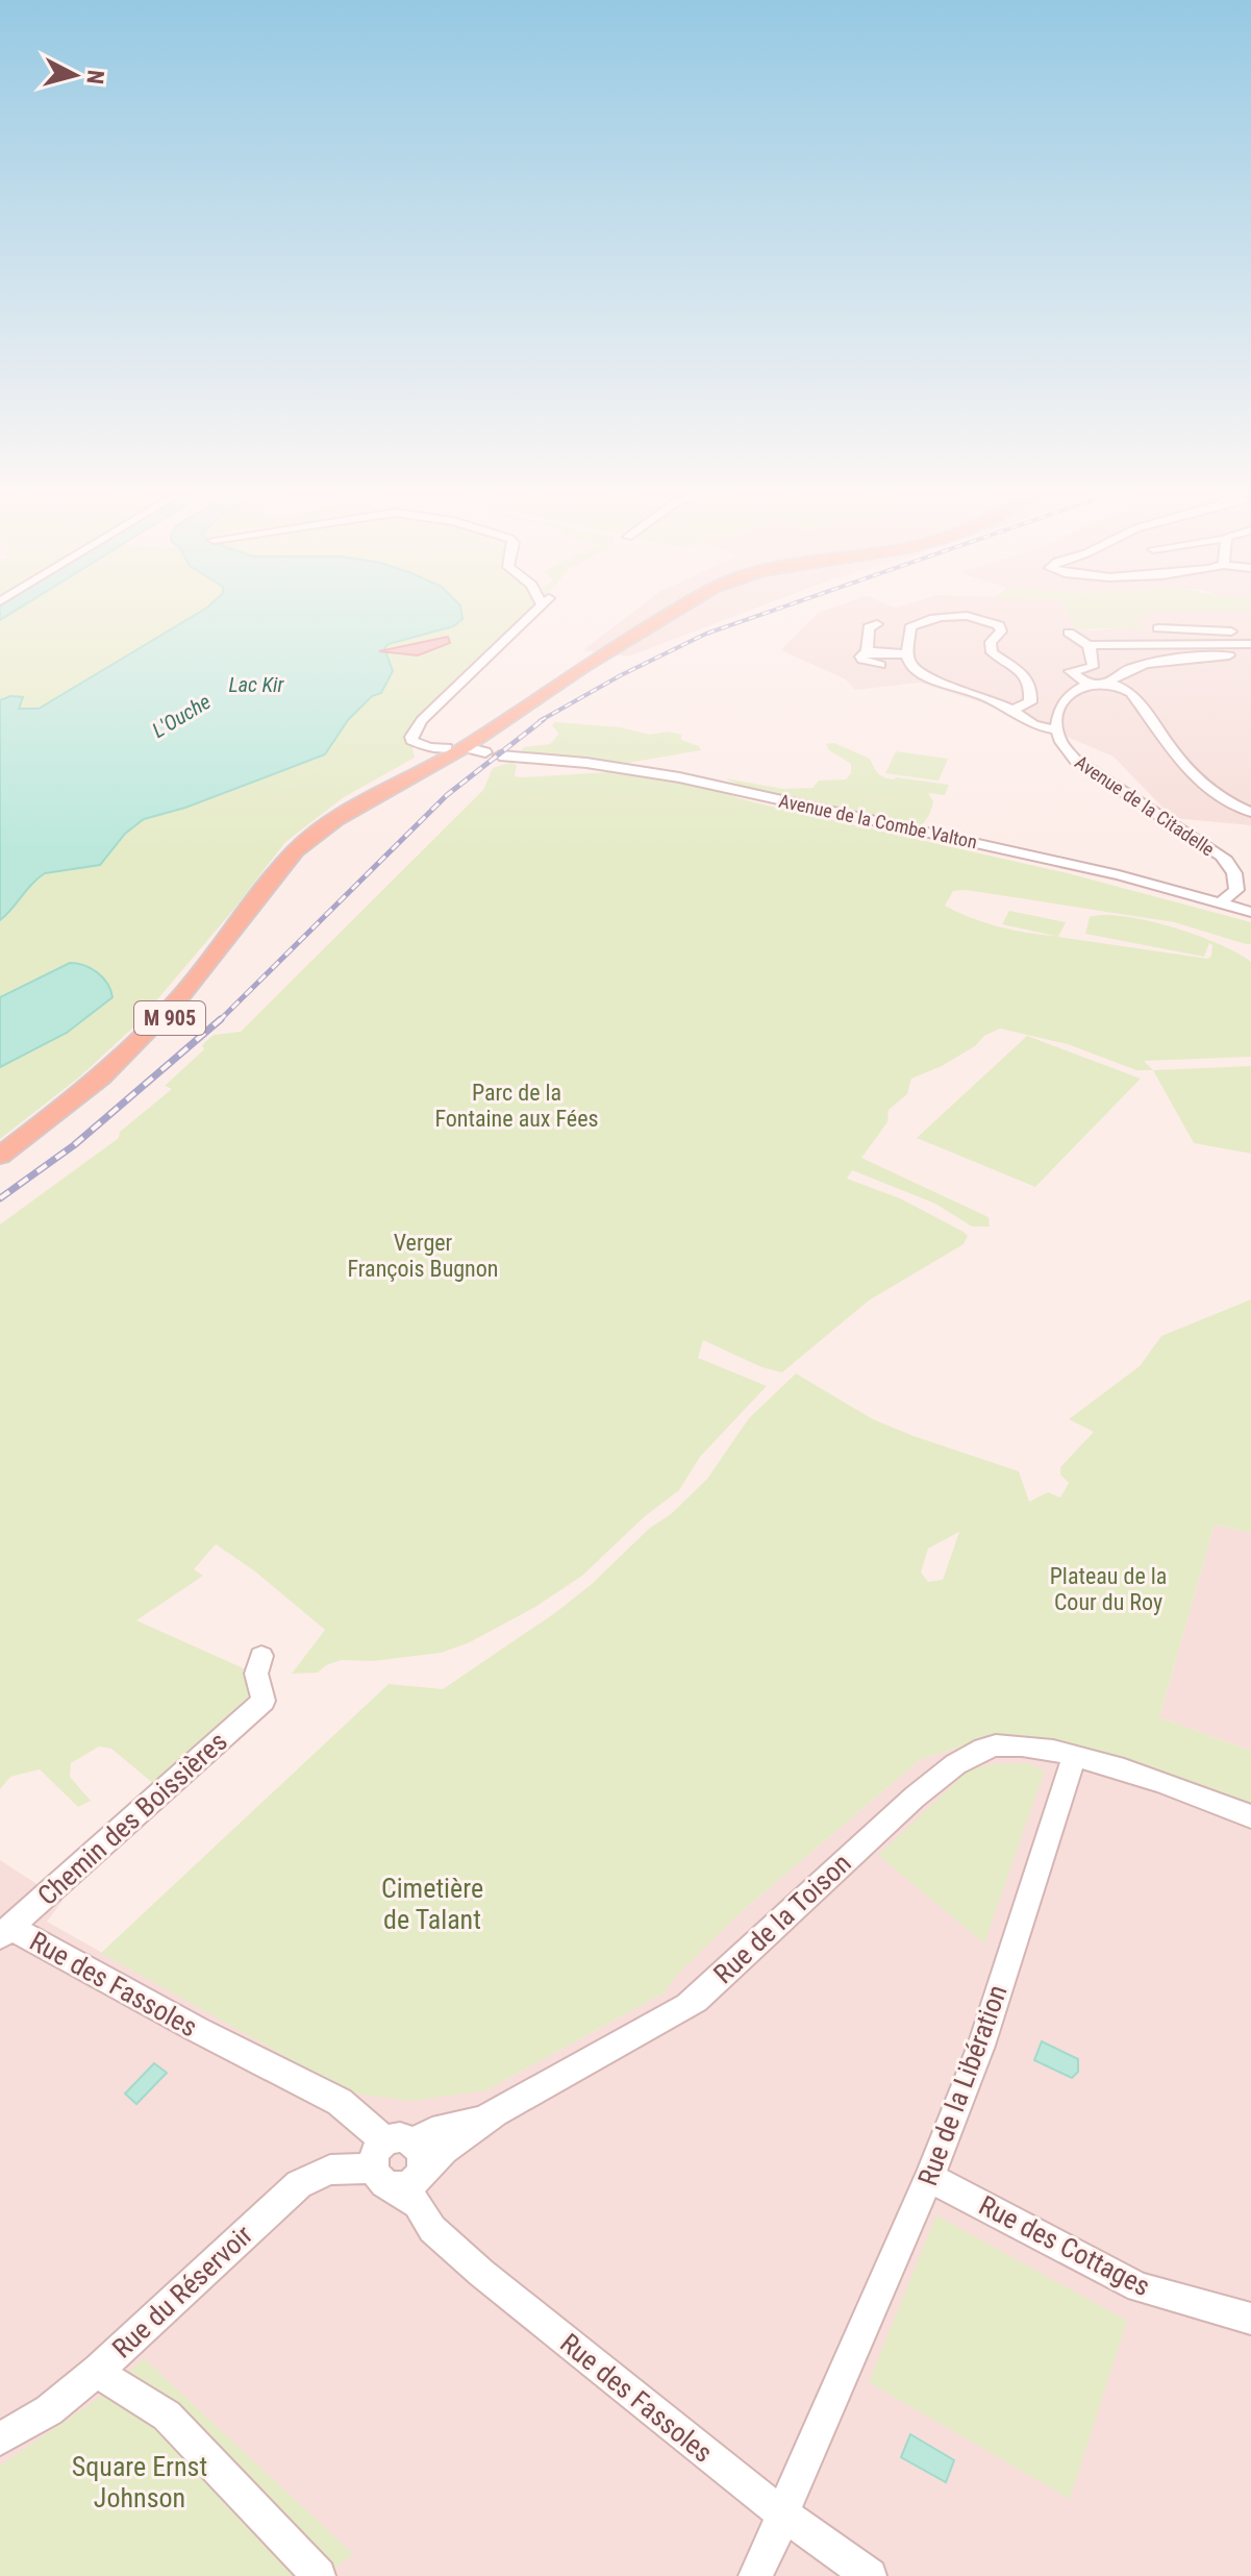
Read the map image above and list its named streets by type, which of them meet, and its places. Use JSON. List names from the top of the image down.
{
  "streets": {
    "main road": ["M 905"],
    "street": [
      "Avenue de la Citadelle",
      "Avenue de la Combe Valton",
      "Chemin des Boissières",
      "Rue de la Toison",
      "Rue des Fassoles",
      "Rue de la Libération",
      "Rue des Cottages",
      "Rue du Réservoir"
    ]
  },
  "crossings": [
    ["Avenue de la Citadelle", "Avenue de la Combe Valton"],
    ["Chemin des Boissières", "Rue des Fassoles"],
    ["Rue de la Toison", "Rue des Fassoles"],
    ["Rue de la Toison", "Rue de la Libération"],
    ["Rue de la Toison", "Rue du Réservoir"],
    ["Rue des Fassoles", "Rue de la Libération"],
    ["Rue des Fassoles", "Rue du Réservoir"],
    ["Rue de la Libération", "Rue des Cottages"]
  ],
  "water": ["Lac Kir", "L'Ouche"],
  "parks": [
    "Parc de la Fontaine aux Fées",
    "Verger François Bugnon",
    "Plateau de la Cour du Roy",
    "Cimetière de Talant",
    "Square Ernst Johnson"
  ],
  "north": "right"
}
